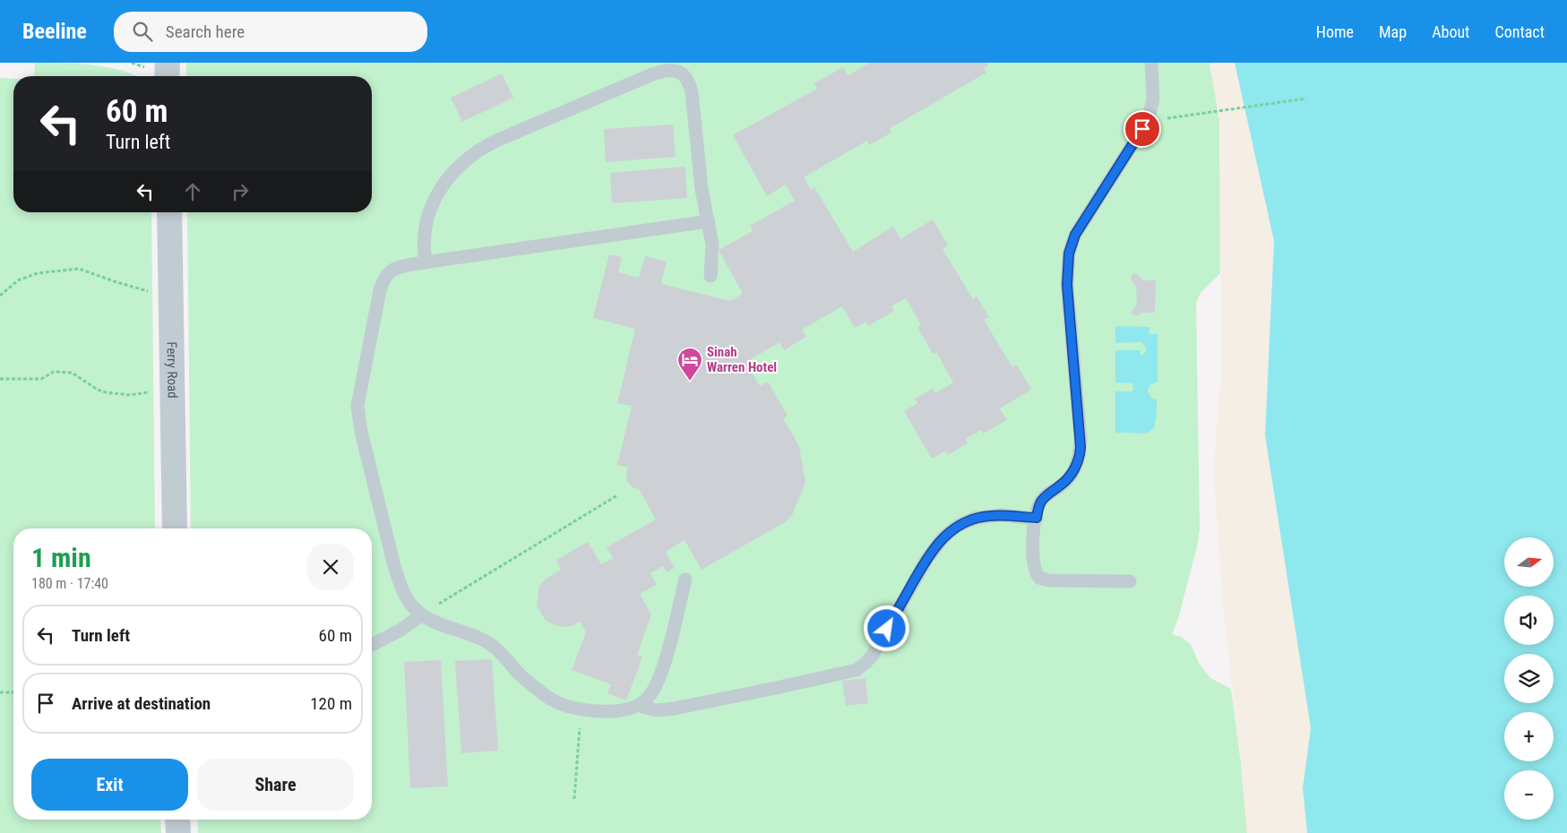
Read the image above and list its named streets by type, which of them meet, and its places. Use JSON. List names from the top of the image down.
{
  "streets": {
    "street": ["Ferry Road"]
  },
  "places": {
    "hotel": ["Sinah Warren Hotel"]
  },
  "north": "right",
  "page": {
    "header": "Beeline",
    "search": "Search here",
    "nav": [
      "Home",
      "Map",
      "About",
      "Contact"
    ],
    "turn": ["60 m", "Turn left"],
    "heading": ["1 min", "180 m · 17:40"],
    "map_buttons": ["+", "−"],
    "list": [
      {
        "name": "Turn left",
        "value": "60 m"
      },
      {
        "name": "Arrive at destination",
        "value": "120 m"
      }
    ],
    "buttons": ["Exit", "Share"]
  }
}
